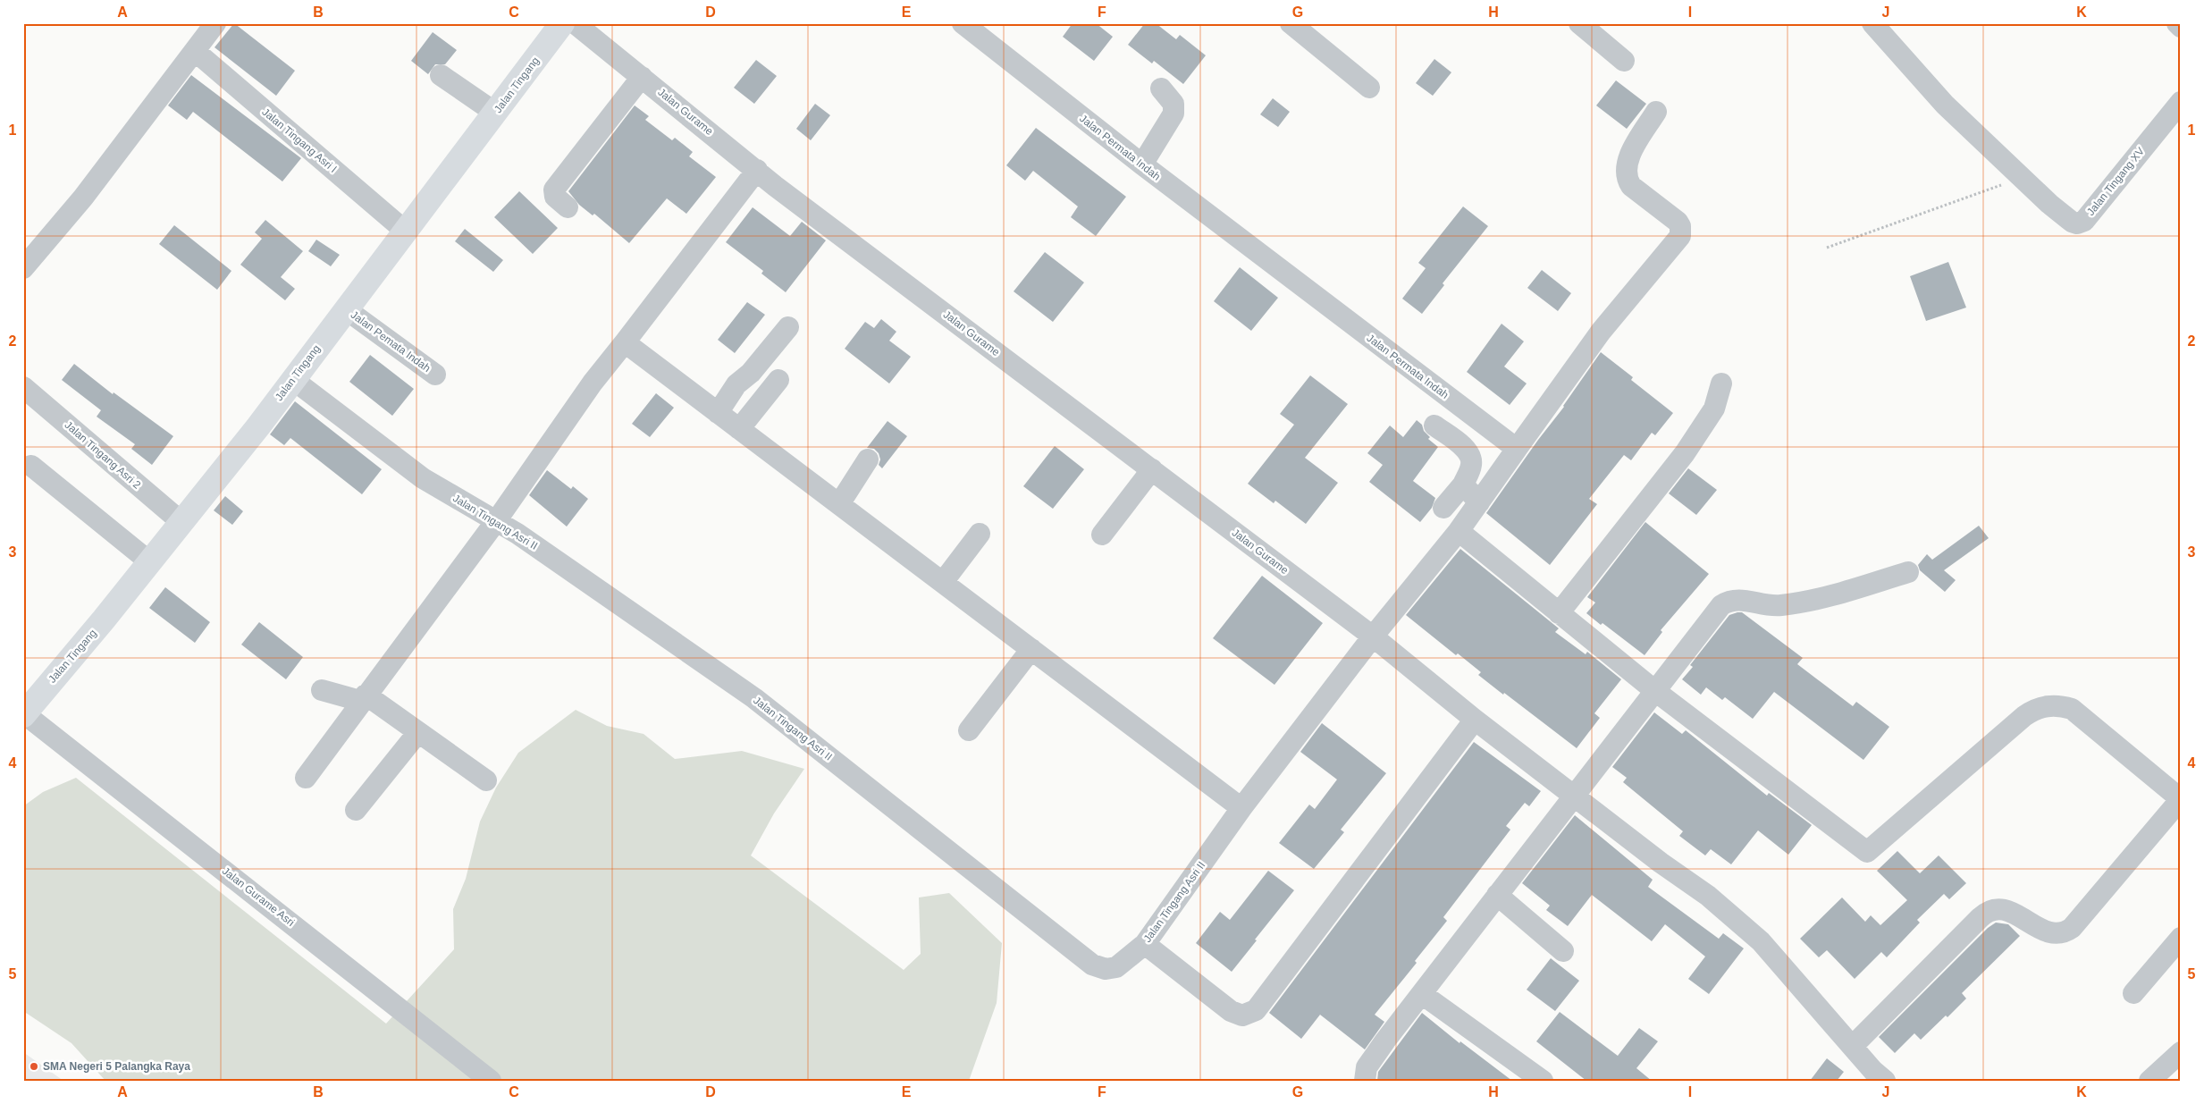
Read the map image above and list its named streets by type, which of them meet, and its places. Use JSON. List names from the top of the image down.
{
  "streets": {
    "main road": ["Jalan Tingang"],
    "street": [
      "Jalan Gurame",
      "Jalan Tingang Asri I",
      "Jalan Permata Indah",
      "Jalan Tingang XV",
      "Jalan Pemata Indah",
      "Jalan Tingang Asri 2",
      "Jalan Tingang Asri II",
      "Jalan Gurame Asri"
    ]
  },
  "crossings": [
    ["Jalan Tingang", "Jalan Tingang Asri I"],
    ["Jalan Tingang", "Jalan Pemata Indah"],
    ["Jalan Tingang", "Jalan Tingang Asri 2"],
    ["Jalan Tingang", "Jalan Tingang Asri II"],
    ["Jalan Tingang", "Jalan Gurame Asri"],
    ["Jalan Gurame", "Jalan Tingang Asri II"],
    ["Jalan Permata Indah", "Jalan Tingang Asri II"]
  ],
  "places": ["SMA Negeri 5 Palangka Raya"],
  "grid": {
    "columns": [
      "A",
      "B",
      "C",
      "D",
      "E",
      "F",
      "G",
      "H",
      "I",
      "J",
      "K"
    ],
    "rows": [
      "1",
      "2",
      "3",
      "4",
      "5"
    ]
  }
}
